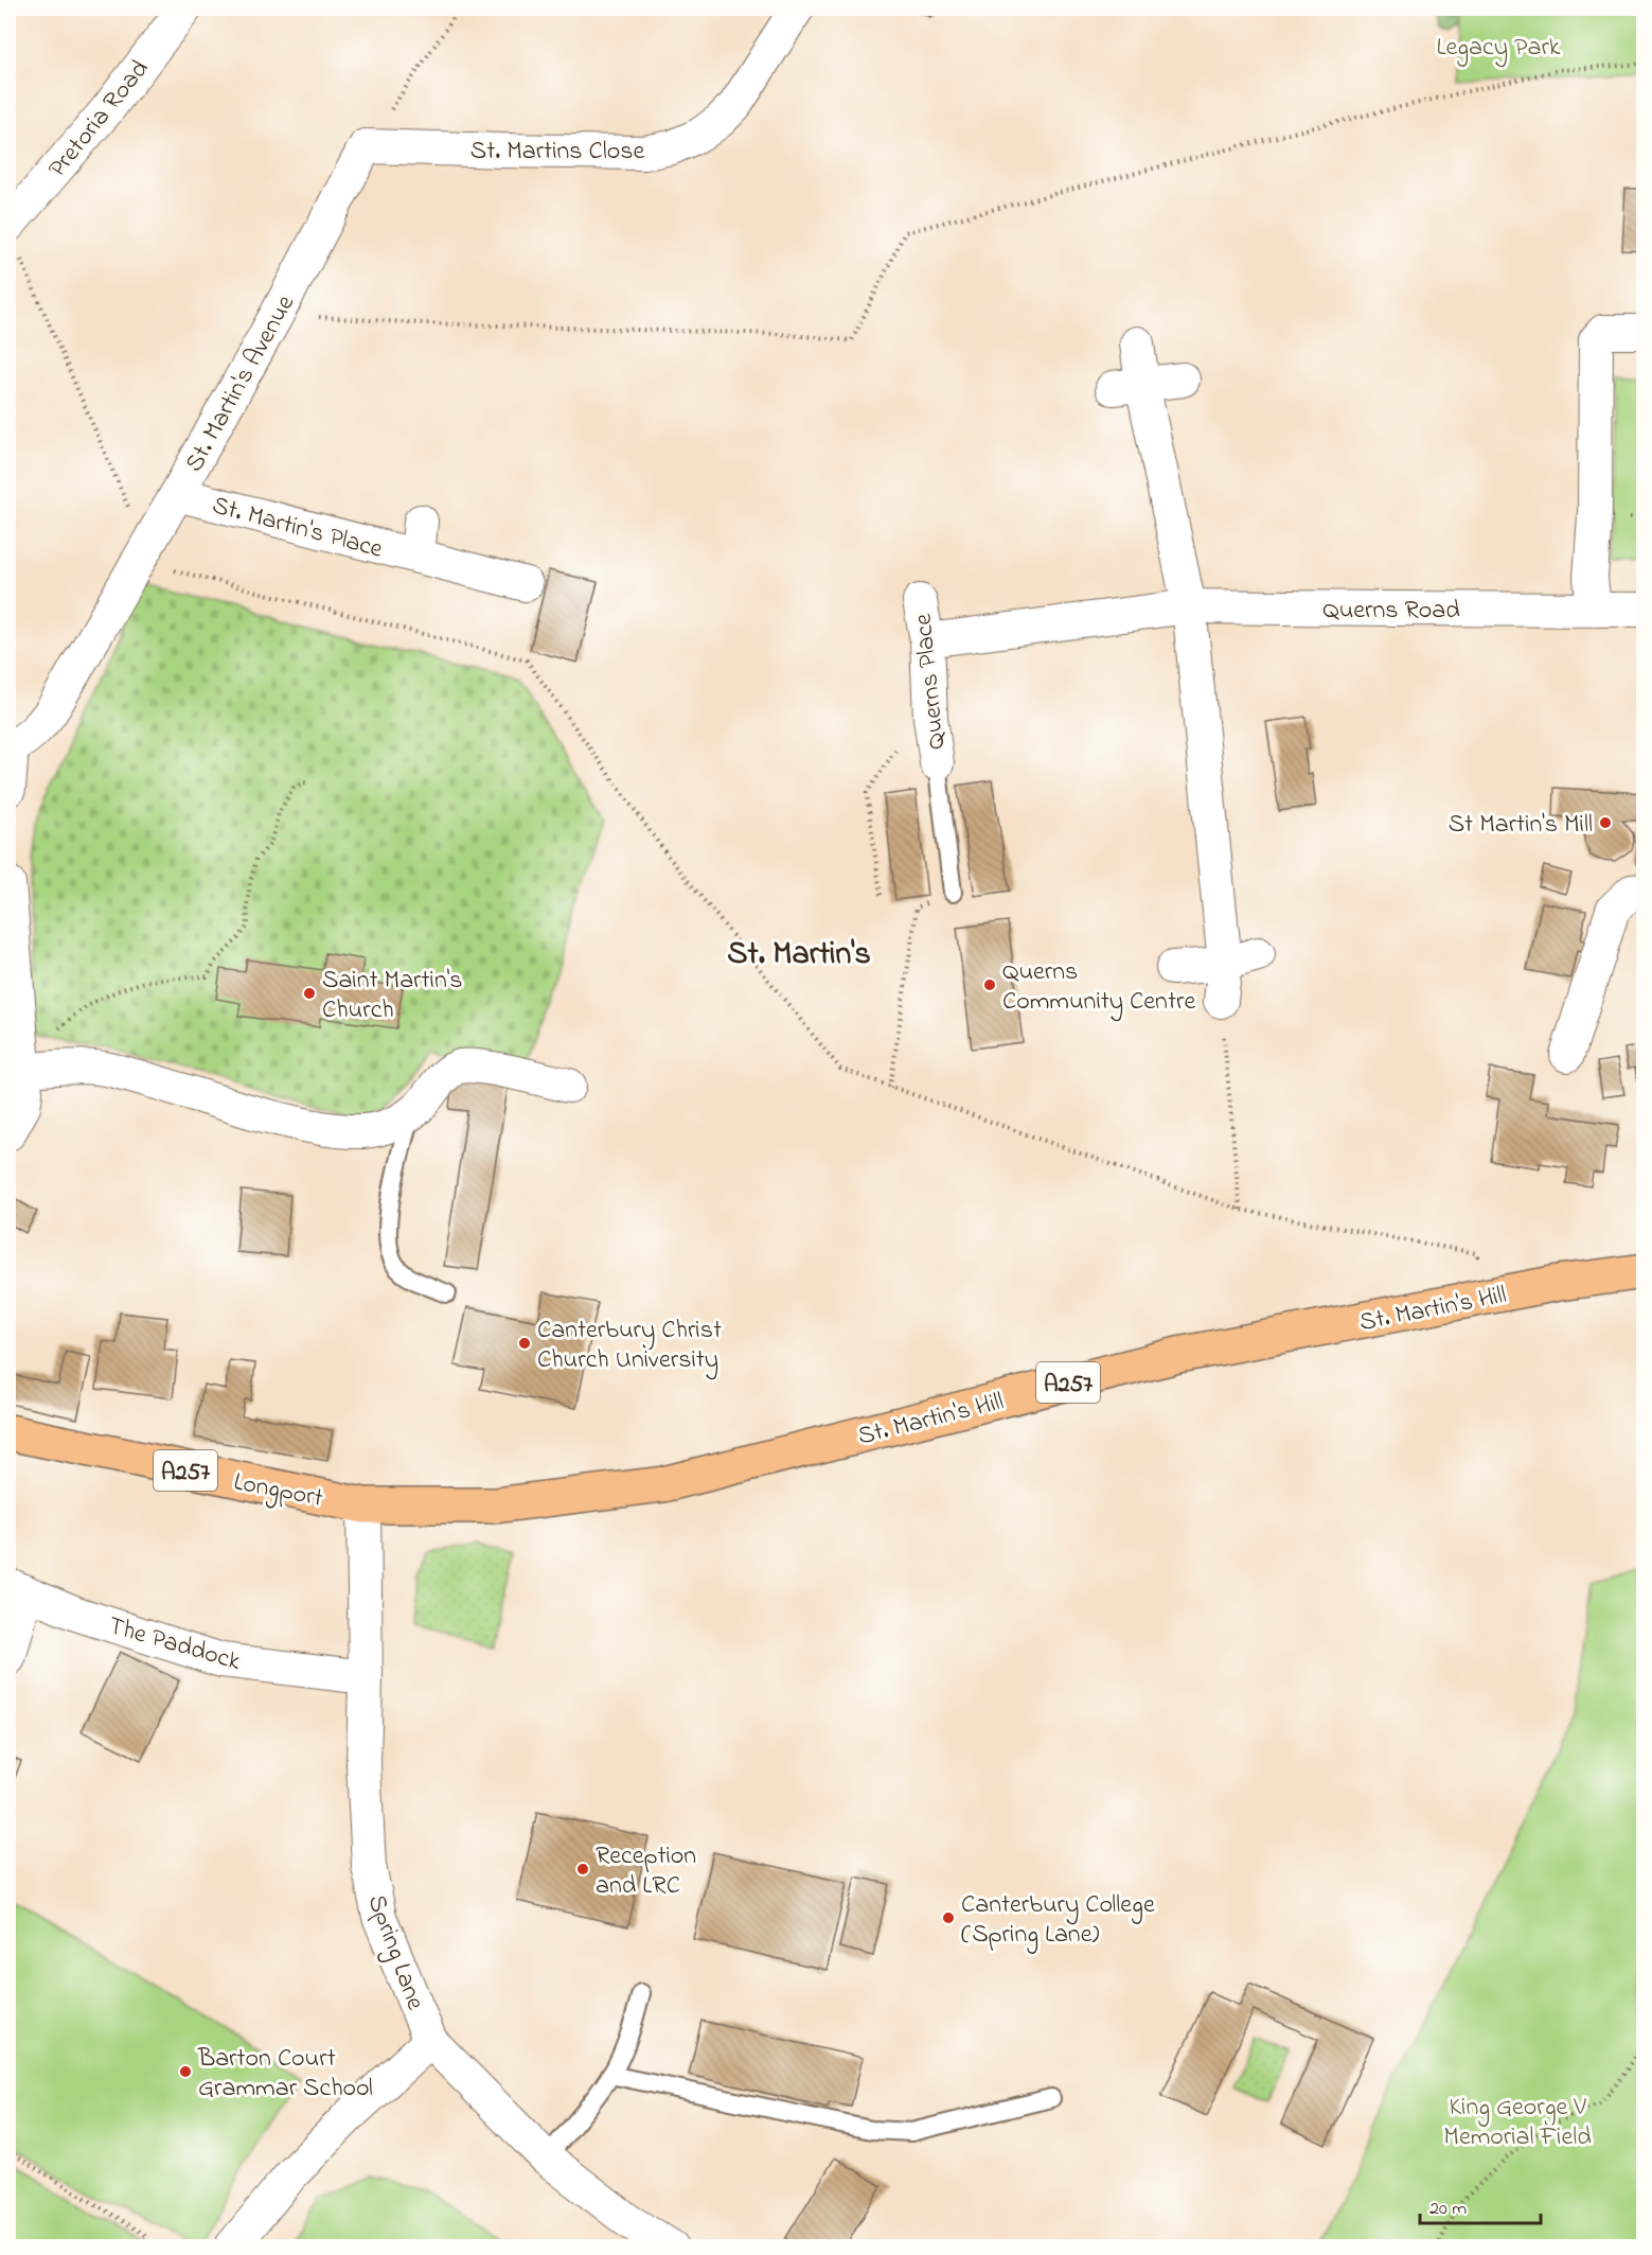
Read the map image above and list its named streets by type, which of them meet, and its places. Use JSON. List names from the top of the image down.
{
  "streets": {
    "main road": ["St. Martin's Hill", "A257", "Longport"],
    "street": [
      "Pretoria Road",
      "St. Martins Close",
      "St. Martin's Avenue",
      "St. Martin's Place",
      "Querns Road",
      "Querns Place",
      "The Paddock",
      "Spring Lane"
    ]
  },
  "crossings": [
    ["St. Martins Close", "St. Martin's Avenue"],
    ["St. Martin's Avenue", "St. Martin's Place"],
    ["Querns Road", "Querns Place"],
    ["St. Martin's Hill", "Longport"],
    ["St. Martin's Hill", "Spring Lane"],
    ["Longport", "Spring Lane"],
    ["The Paddock", "Spring Lane"]
  ],
  "districts": ["St. Martin's"],
  "parks": ["Legacy Park", "King George V Memorial Field"],
  "places": [
    "St Martin's Mill",
    "Querns Community Centre",
    "Saint Martin's Church",
    "Canterbury Christ Church University",
    "Reception and LRC",
    "Canterbury College (Spring Lane)",
    "Barton Court Grammar School"
  ],
  "scale_bar": "20 m"
}
